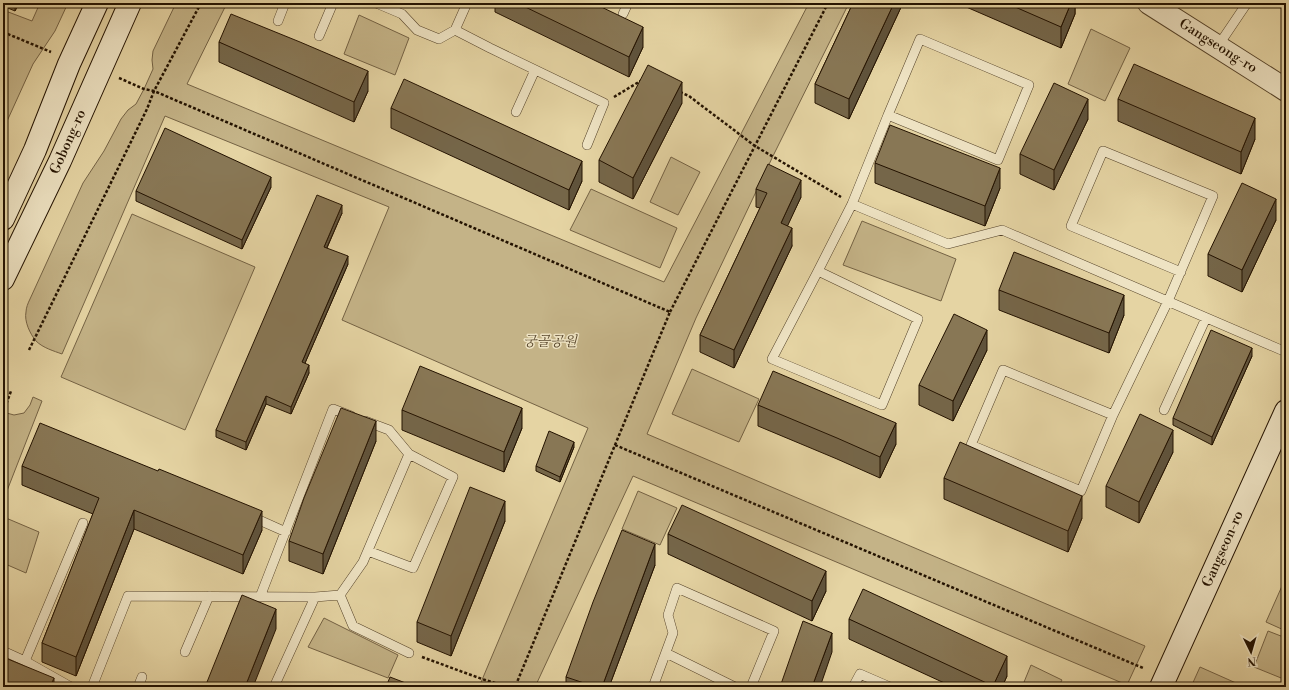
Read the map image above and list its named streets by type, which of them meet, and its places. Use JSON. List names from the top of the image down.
{
  "streets": {
    "main road": ["Gangseong-ro", "Gobong-ro", "Gangseon-ro"]
  },
  "parks": ["궁골공원"],
  "north": "bottom"
}
